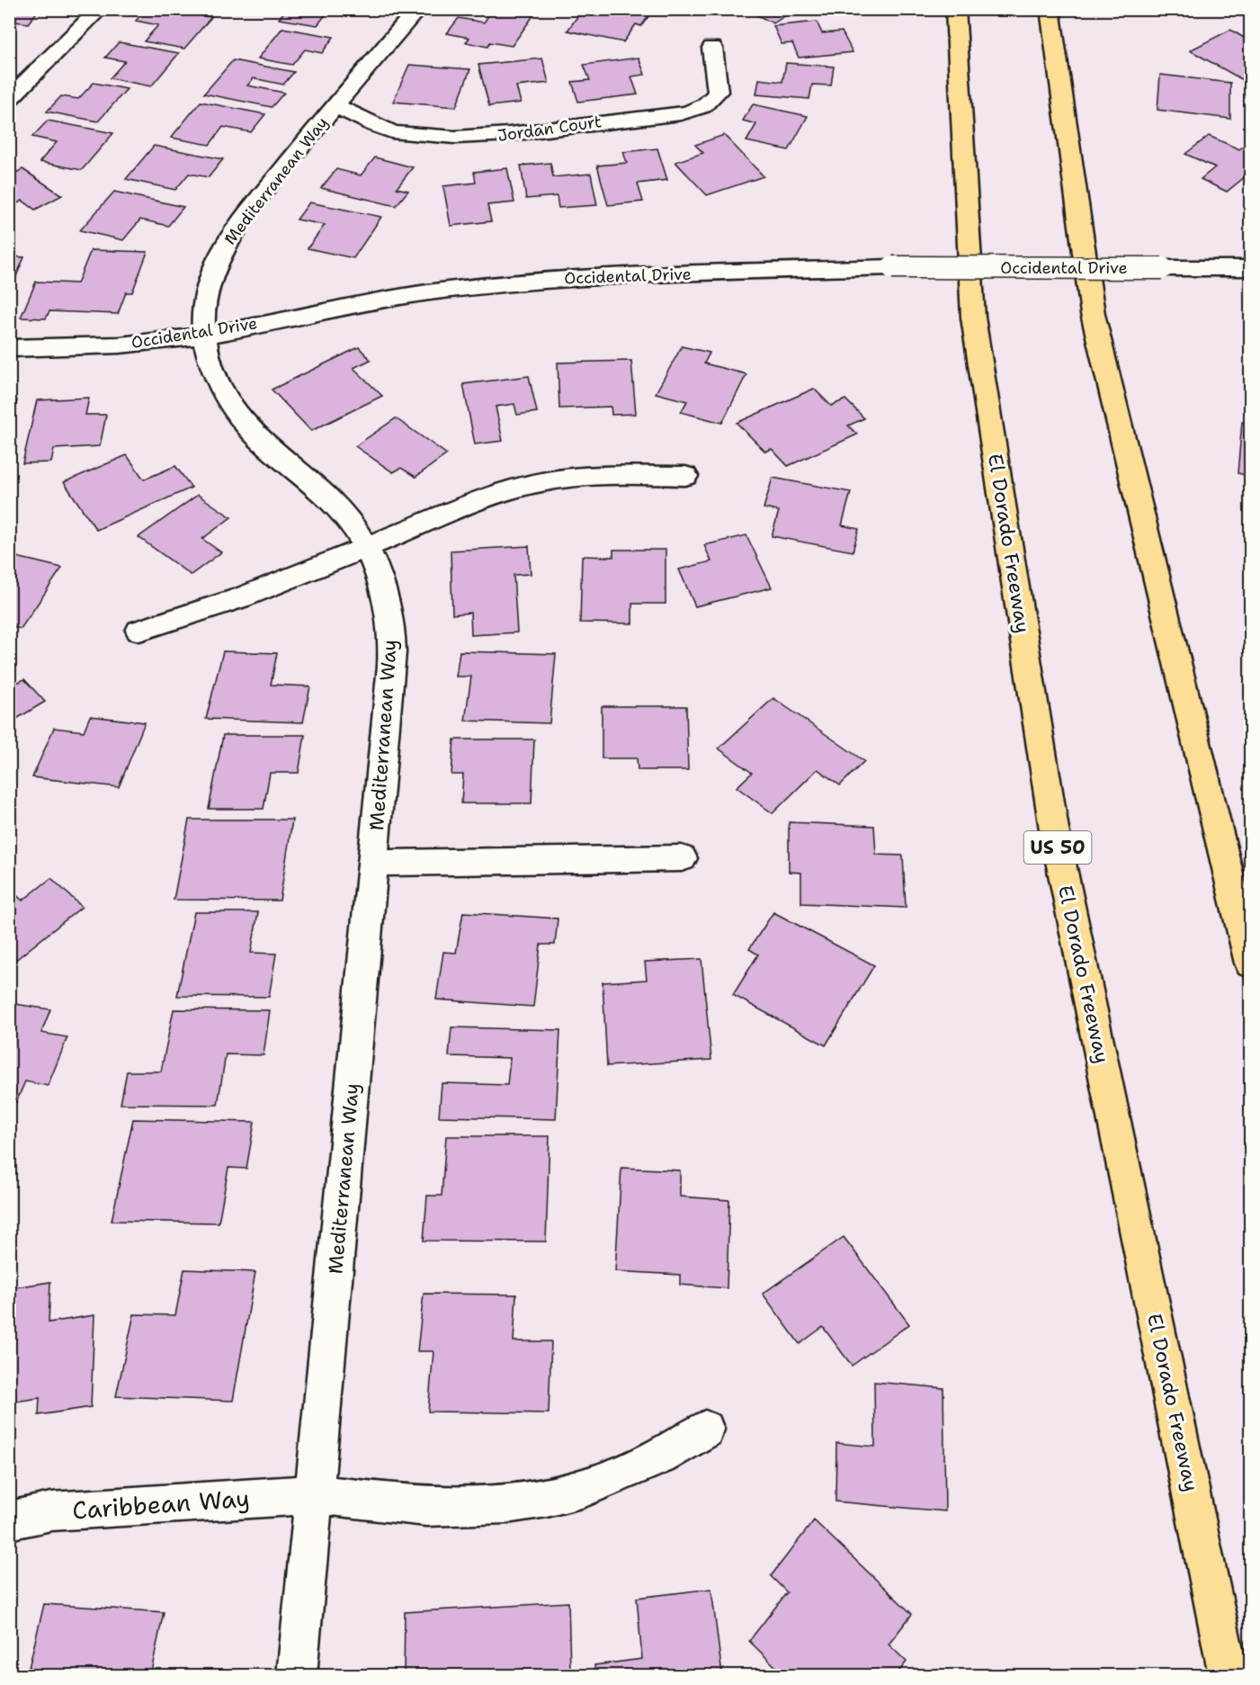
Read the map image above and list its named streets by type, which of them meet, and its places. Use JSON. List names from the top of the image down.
{
  "streets": {
    "highway": ["El Dorado Freeway", "US 50"],
    "street": [
      "Jordan Court",
      "Mediterranean Way",
      "Occidental Drive",
      "Caribbean Way"
    ]
  },
  "crossings": [
    ["Jordan Court", "Mediterranean Way"],
    ["Mediterranean Way", "Occidental Drive"],
    ["Mediterranean Way", "Caribbean Way"]
  ]
}
